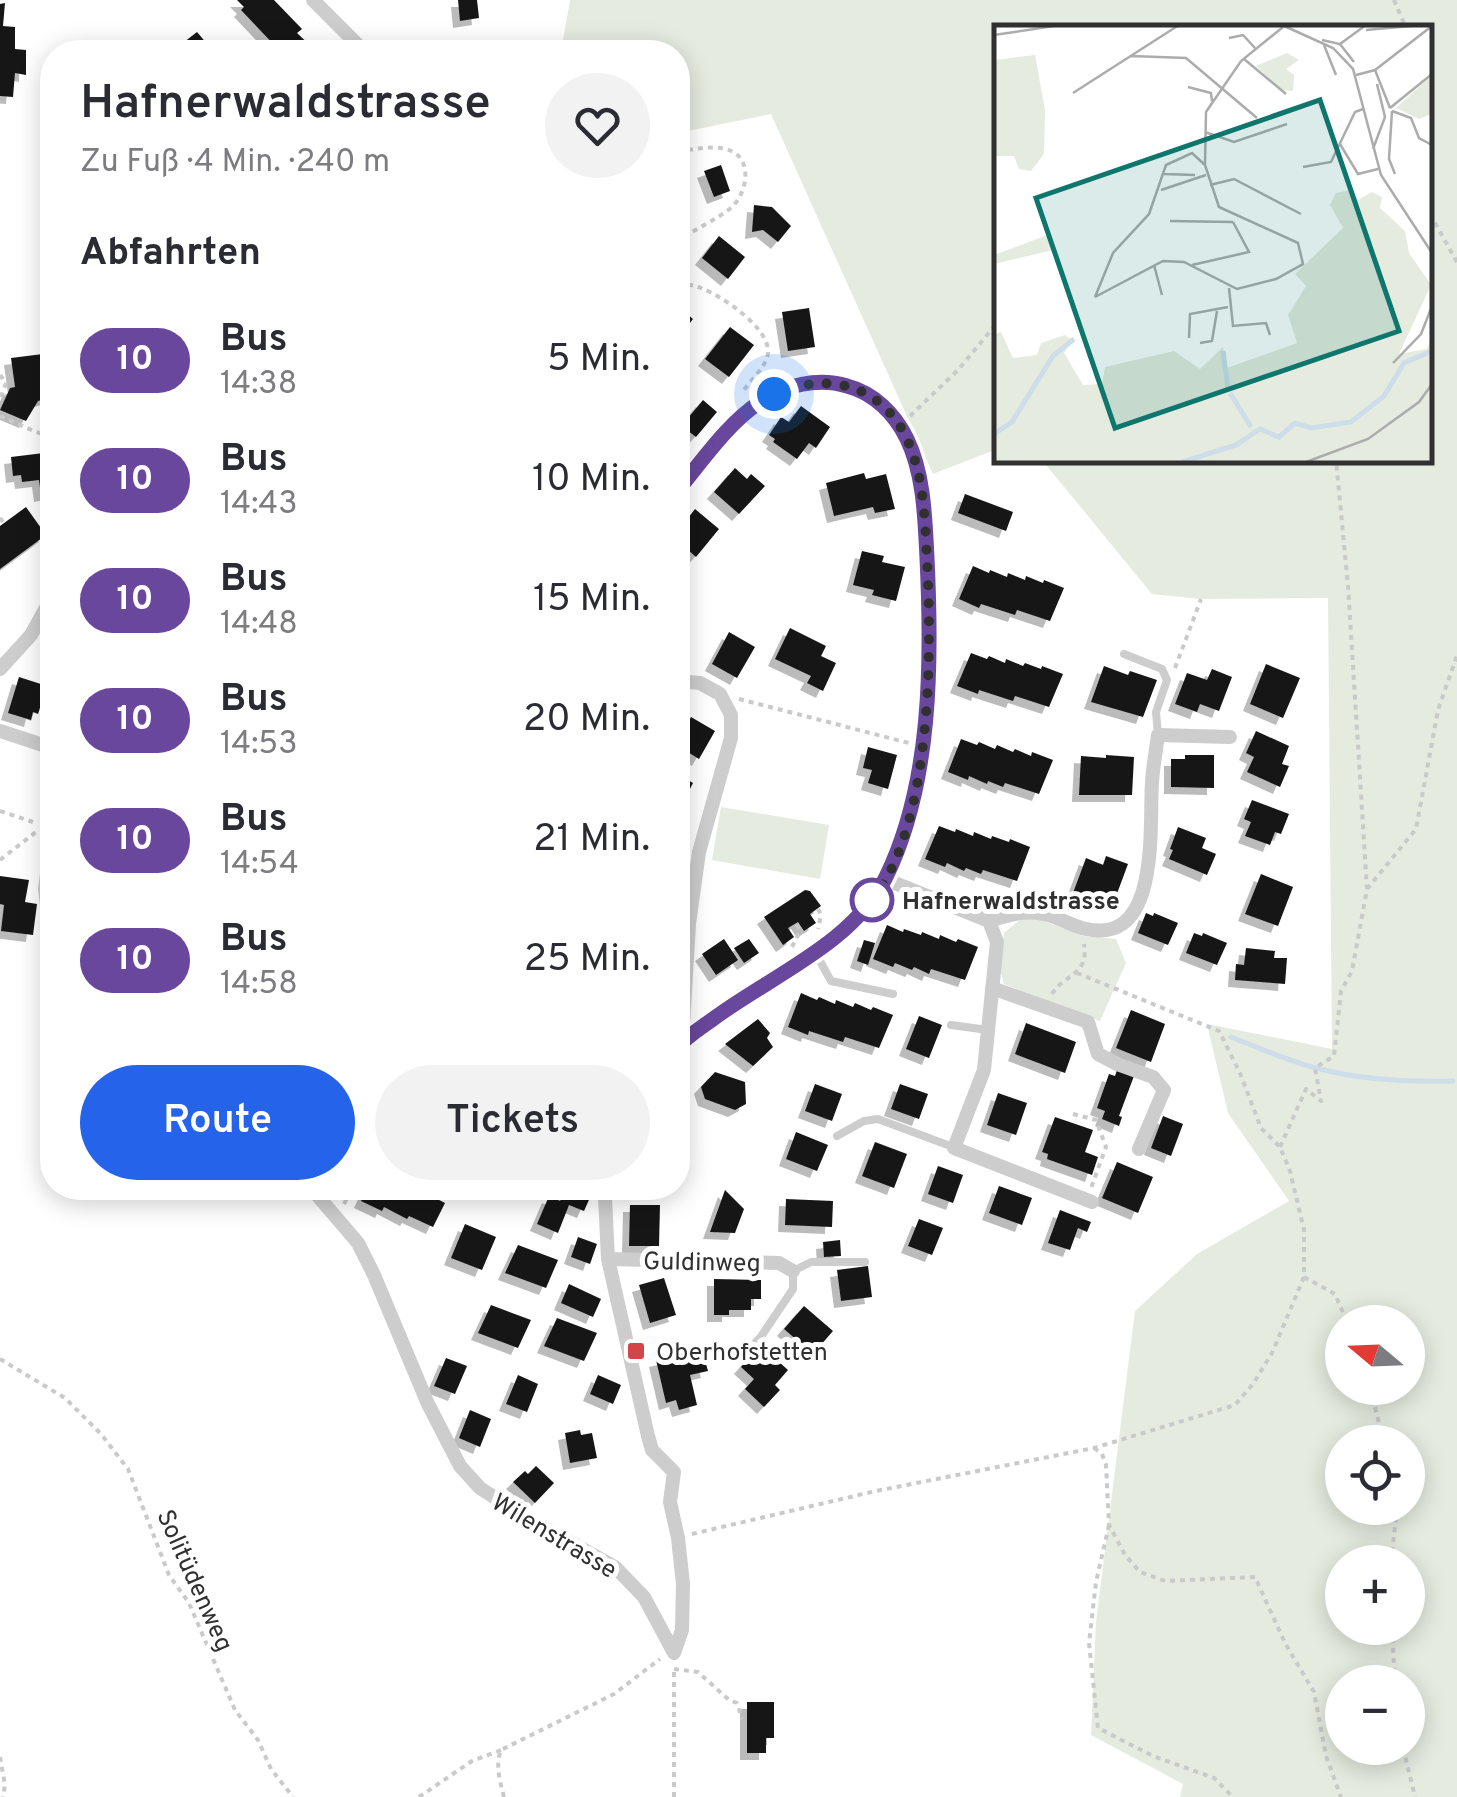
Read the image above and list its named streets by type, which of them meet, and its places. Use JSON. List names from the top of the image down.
{
  "streets": {
    "street": ["Guldinweg", "Wilenstrasse"],
    "path": ["Solitüdenweg"]
  },
  "places": {
    "other": ["Hafnerwaldstrasse"],
    "transit": ["Oberhofstetten"]
  },
  "lines": ["bus line 10"],
  "north": "left",
  "page": {
    "heading": [
      ["Hafnerwaldstrasse", "Zu Fuß · 4 Min. · 240 m"],
      "Abfahrten"
    ],
    "list": [
      {
        "mark": "10",
        "name": "Bus",
        "note": "14:38",
        "value": "5 Min."
      },
      {
        "mark": "10",
        "name": "Bus",
        "note": "14:43",
        "value": "10 Min."
      },
      {
        "mark": "10",
        "name": "Bus",
        "note": "14:48",
        "value": "15 Min."
      },
      {
        "mark": "10",
        "name": "Bus",
        "note": "14:53",
        "value": "20 Min."
      },
      {
        "mark": "10",
        "name": "Bus",
        "note": "14:54",
        "value": "21 Min."
      },
      {
        "mark": "10",
        "name": "Bus",
        "note": "14:58",
        "value": "25 Min."
      }
    ],
    "buttons": ["Route", "Tickets"],
    "map_buttons": ["+", "−"]
  }
}
